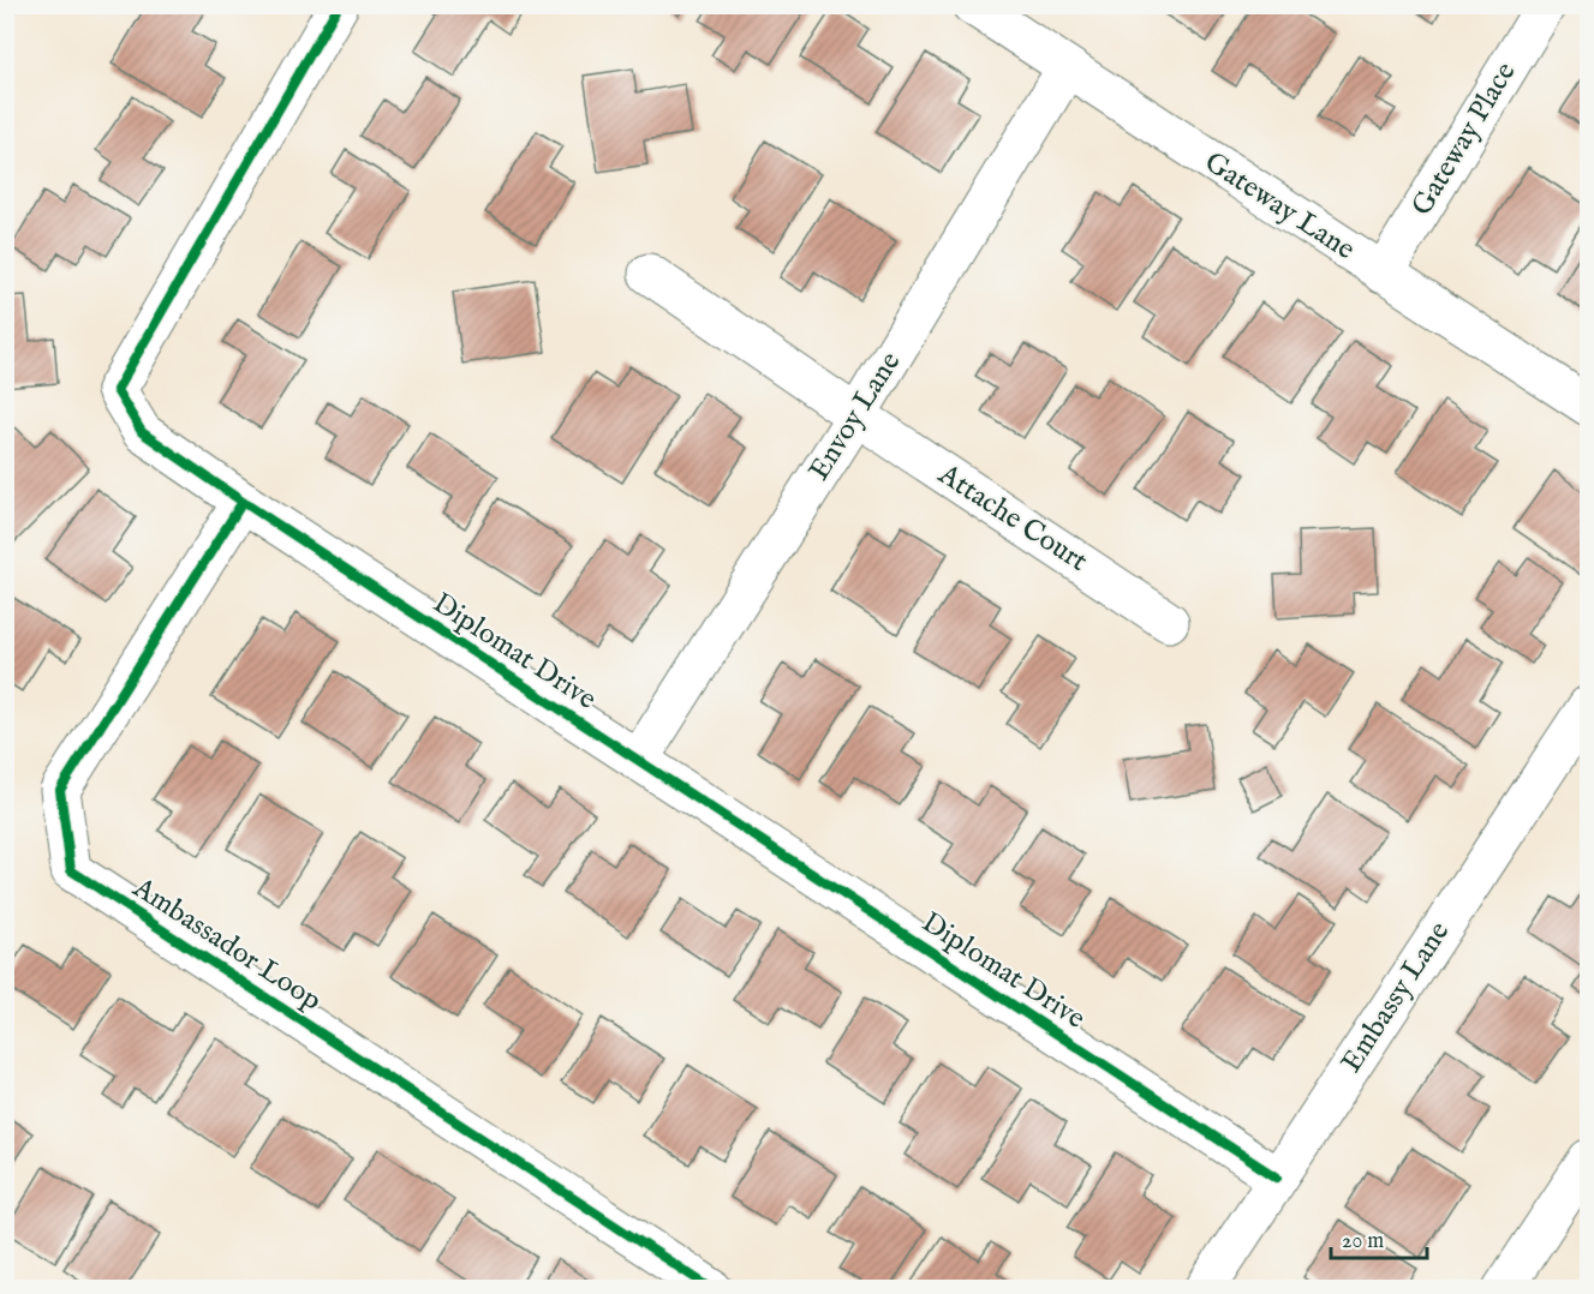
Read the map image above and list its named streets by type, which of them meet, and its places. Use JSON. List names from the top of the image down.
{
  "streets": {
    "street": [
      "Gateway Place",
      "Gateway Lane",
      "Envoy Lane",
      "Attache Court",
      "Diplomat Drive",
      "Ambassador Loop",
      "Embassy Lane"
    ]
  },
  "crossings": [
    ["Gateway Place", "Gateway Lane"],
    ["Gateway Lane", "Envoy Lane"],
    ["Envoy Lane", "Attache Court"],
    ["Envoy Lane", "Diplomat Drive"],
    ["Diplomat Drive", "Ambassador Loop"],
    ["Diplomat Drive", "Embassy Lane"]
  ],
  "scale_bar": "20 m"
}
